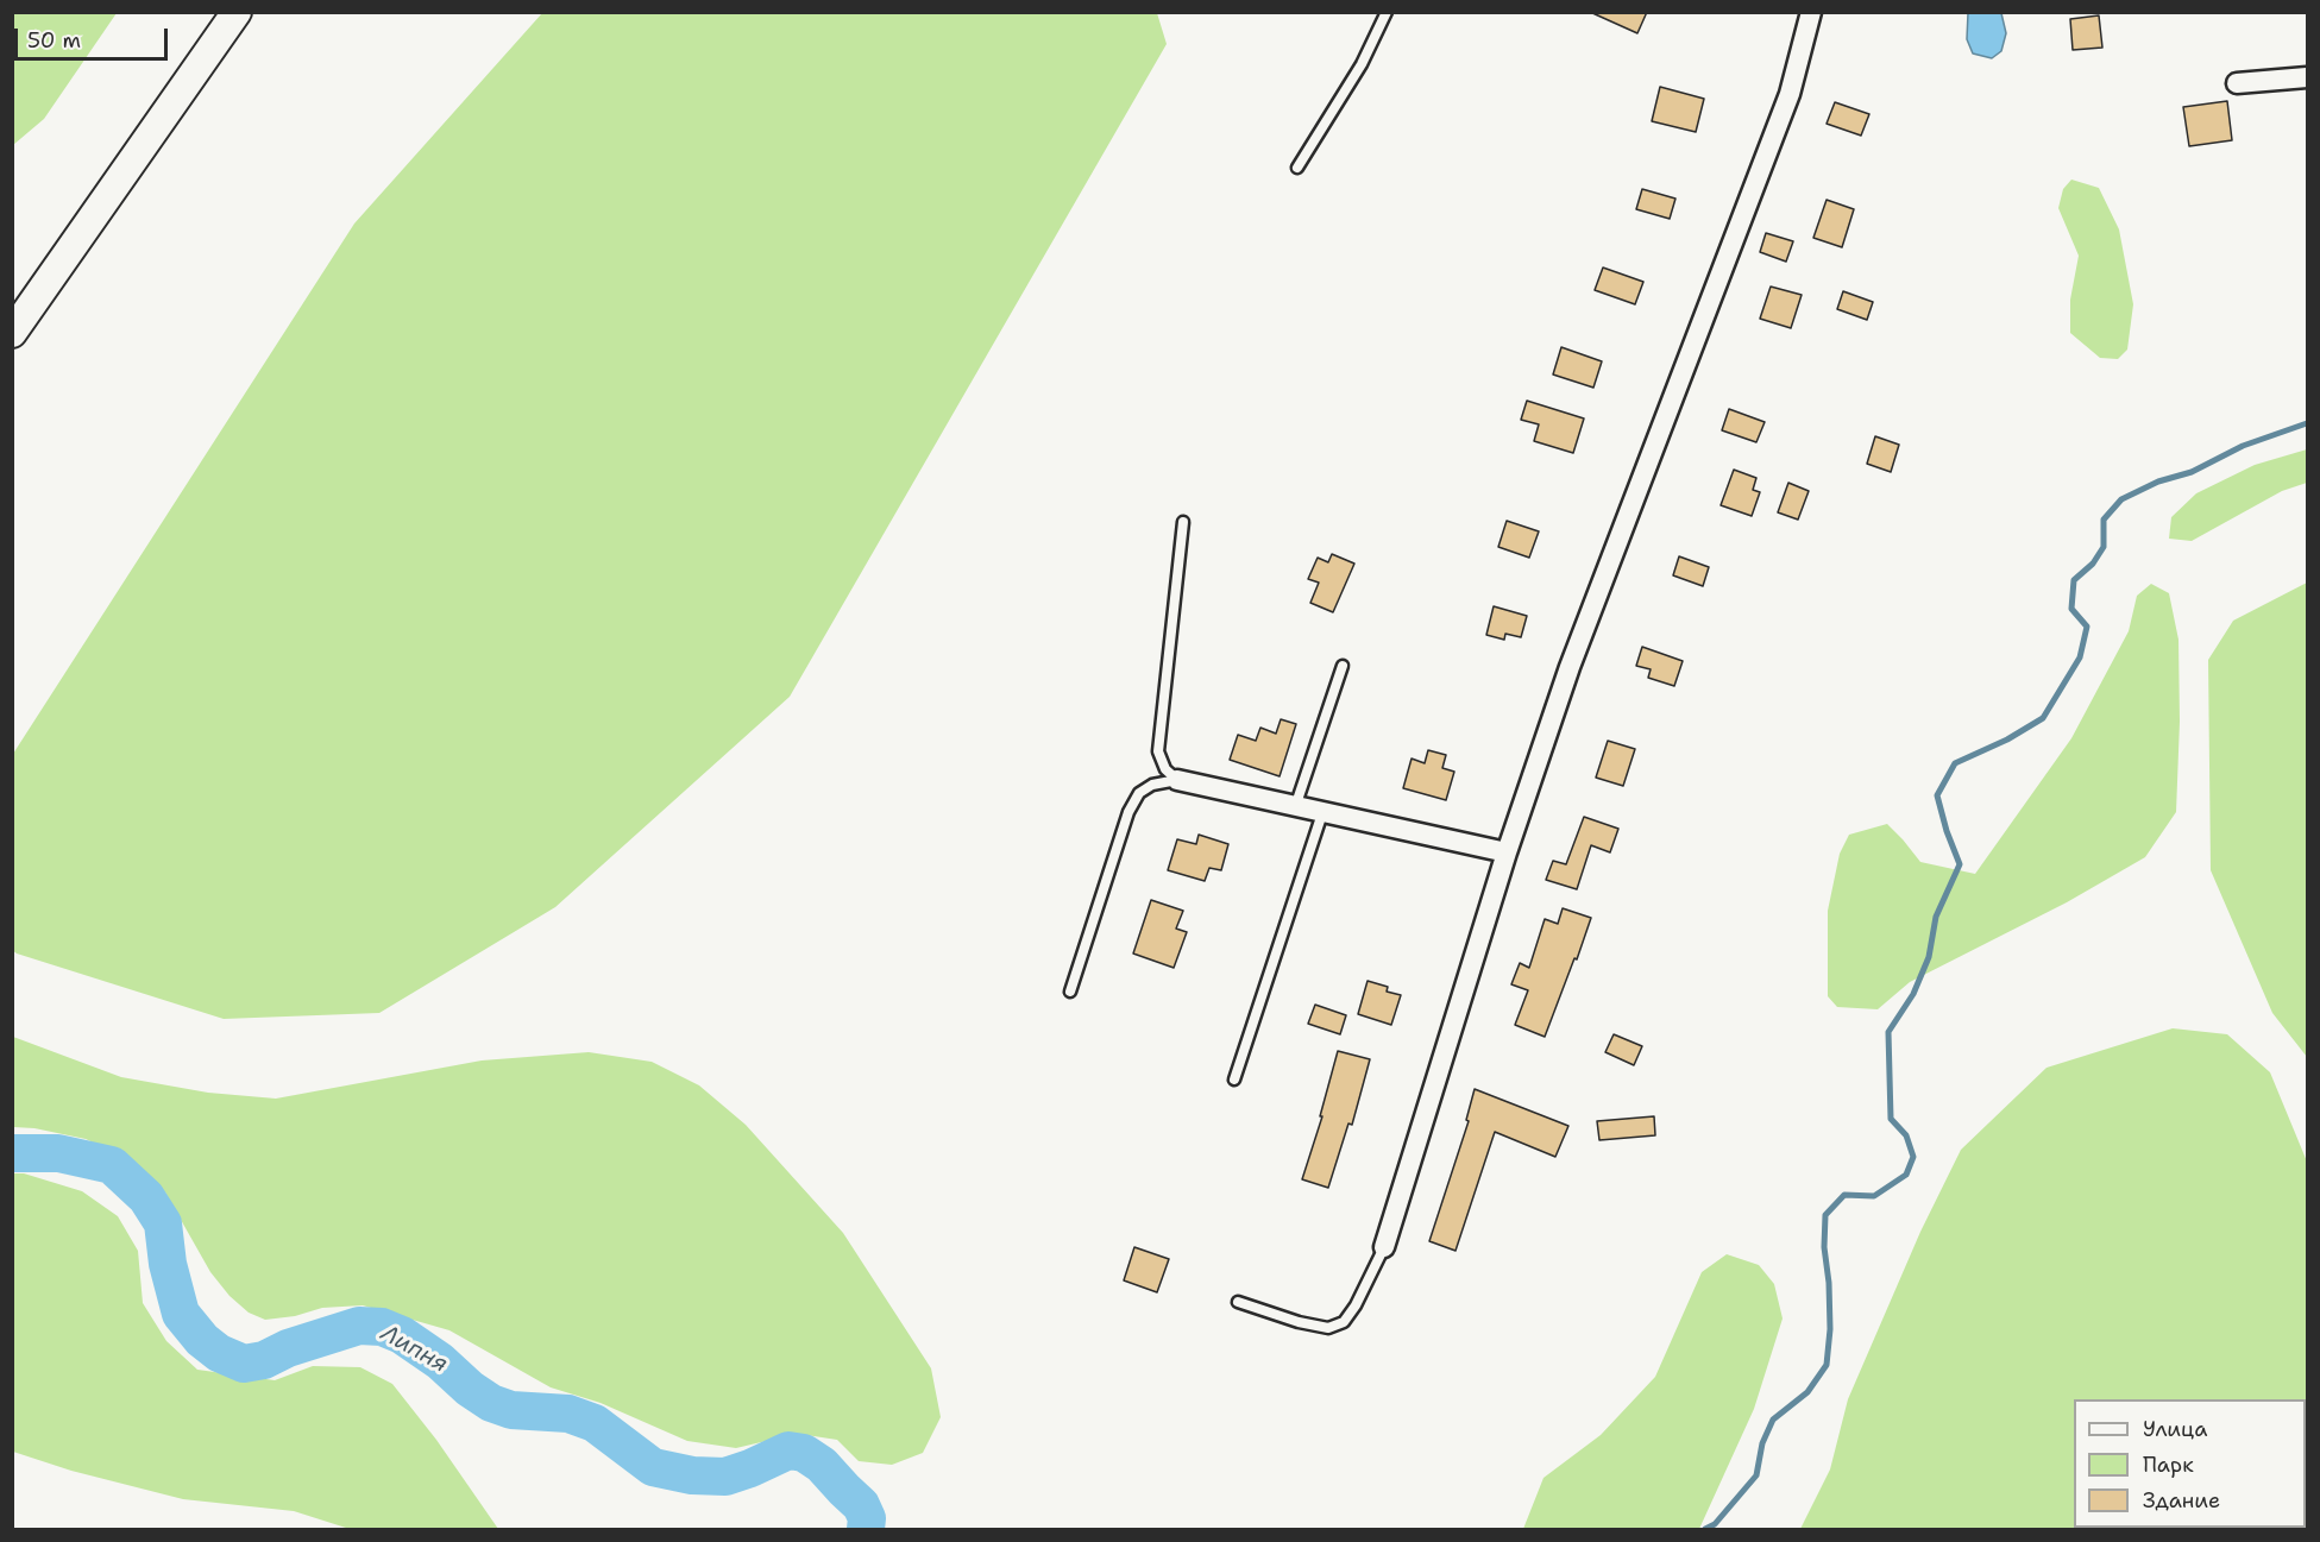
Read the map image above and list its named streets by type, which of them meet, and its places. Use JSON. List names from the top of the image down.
{
  "water": ["Липня"],
  "legend": ["Улица", "Парк", "Здание"],
  "scale_bar": "50 m"
}
